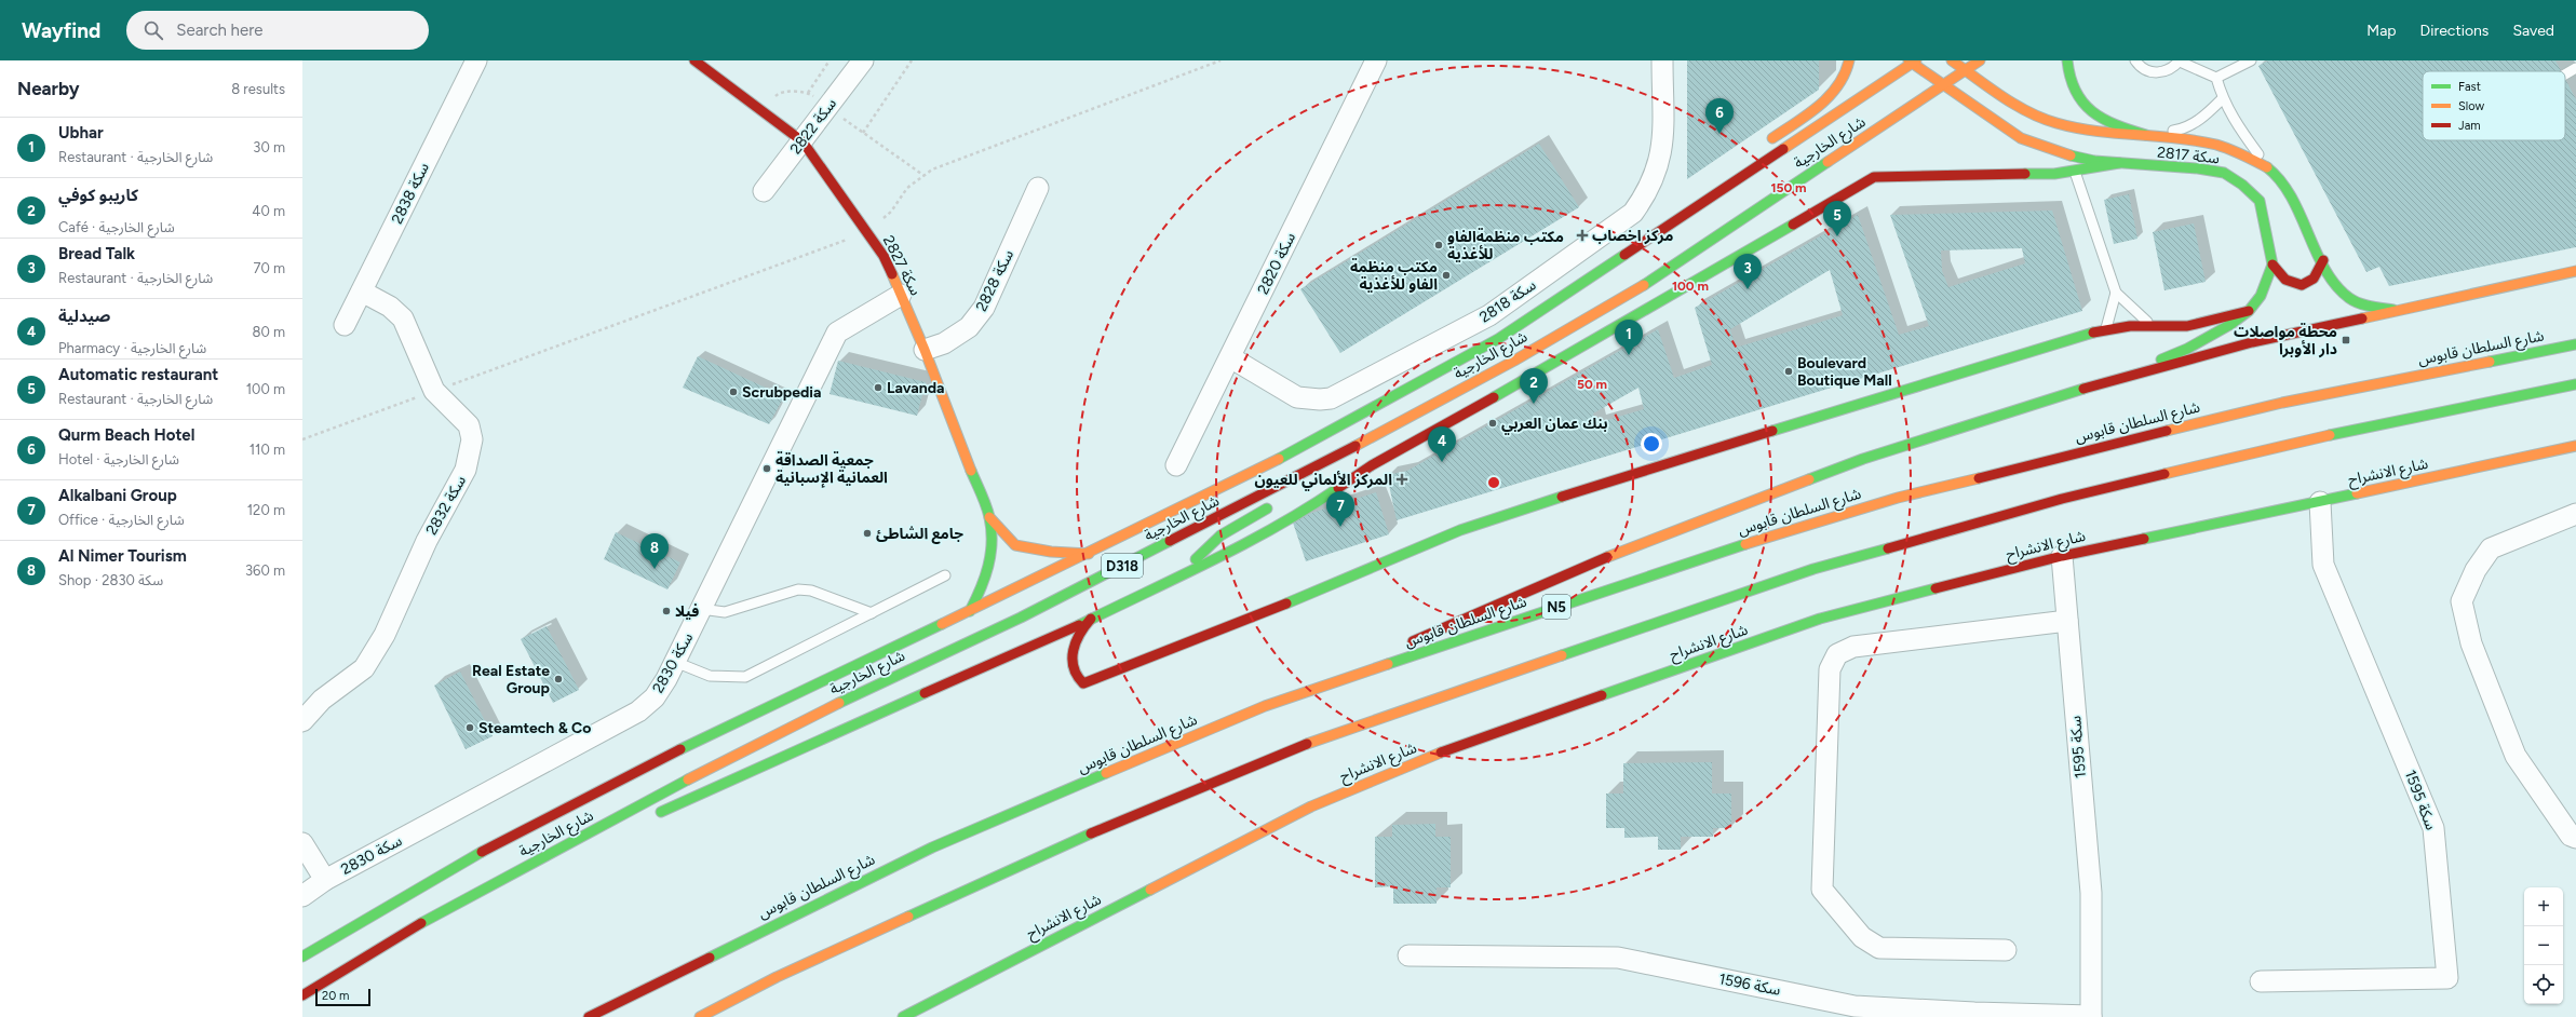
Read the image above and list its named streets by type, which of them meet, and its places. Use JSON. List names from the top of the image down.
{
  "streets": {
    "main road": [
      "شارع الخارجية",
      "سكة 2817",
      "سكة 2827",
      "شارع السلطان قابوس",
      "شارع الانشراح",
      "D318",
      "N5"
    ],
    "street": [
      "سكة 2822",
      "سكة 2838",
      "سكة 2820",
      "سكة 2828",
      "سكة 2818",
      "سكة 2832",
      "سكة 2830",
      "سكة 1595",
      "سكة 1596"
    ]
  },
  "crossings": [
    ["سكة 2822", "سكة 2827"],
    ["شارع الخارجية", "سكة 2817"],
    ["شارع الخارجية", "سكة 2827"],
    ["سكة 2838", "سكة 2832"],
    ["سكة 2820", "سكة 2818"],
    ["سكة 2827", "سكة 2828"],
    ["سكة 2827", "سكة 2830"],
    ["شارع الانشراح", "سكة 1595"],
    ["سكة 1595", "سكة 1596"]
  ],
  "places": {
    "health": ["مركز اخصاب", "المركز الألماني للعيون"],
    "other": [
      "مكتب منظمةالفاو للأغذية",
      "مكتب منظمة الفاو للأغذية",
      "Boulevard Boutique Mall",
      "Lavanda",
      "Scrubpedia",
      "بنك عمان العربي",
      "جمعية الصداقة العمانية الإسبانية",
      "جامع الشاطئ",
      "فيلا",
      "Real Estate Group",
      "Steamtech & Co"
    ],
    "transit": ["محطة مواصلات دار الأوبرا"]
  },
  "legend": ["Fast", "Slow", "Jam"],
  "scale_bar": "20 m",
  "page": {
    "header": "Wayfind",
    "search": "Search here",
    "nav": ["Map", "Directions", "Saved"],
    "heading": ["Nearby", "8 results"],
    "pins": [
      "6",
      "5",
      "3",
      "1",
      "2",
      "4",
      "7",
      "8"
    ],
    "list": [
      {
        "mark": "1",
        "name": "Ubhar",
        "note": "Restaurant · شارع الخارجية",
        "value": "30 m"
      },
      {
        "mark": "2",
        "name": "كاريبو كوفي",
        "note": "Café · شارع الخارجية",
        "value": "40 m"
      },
      {
        "mark": "3",
        "name": "Bread Talk",
        "note": "Restaurant · شارع الخارجية",
        "value": "70 m"
      },
      {
        "mark": "4",
        "name": "صيدلية",
        "note": "Pharmacy · شارع الخارجية",
        "value": "80 m"
      },
      {
        "mark": "5",
        "name": "Automatic restaurant",
        "note": "Restaurant · شارع الخارجية",
        "value": "100 m"
      },
      {
        "mark": "6",
        "name": "Qurm Beach Hotel",
        "note": "Hotel · شارع الخارجية",
        "value": "110 m"
      },
      {
        "mark": "7",
        "name": "Alkalbani Group",
        "note": "Office · شارع الخارجية",
        "value": "120 m"
      },
      {
        "mark": "8",
        "name": "Al Nimer Tourism",
        "note": "Shop · سكة 2830",
        "value": "360 m"
      }
    ],
    "map_buttons": ["+", "−"],
    "scale": "20 m"
  },
  "rings": ["150 m", "100 m", "50 m"]
}
